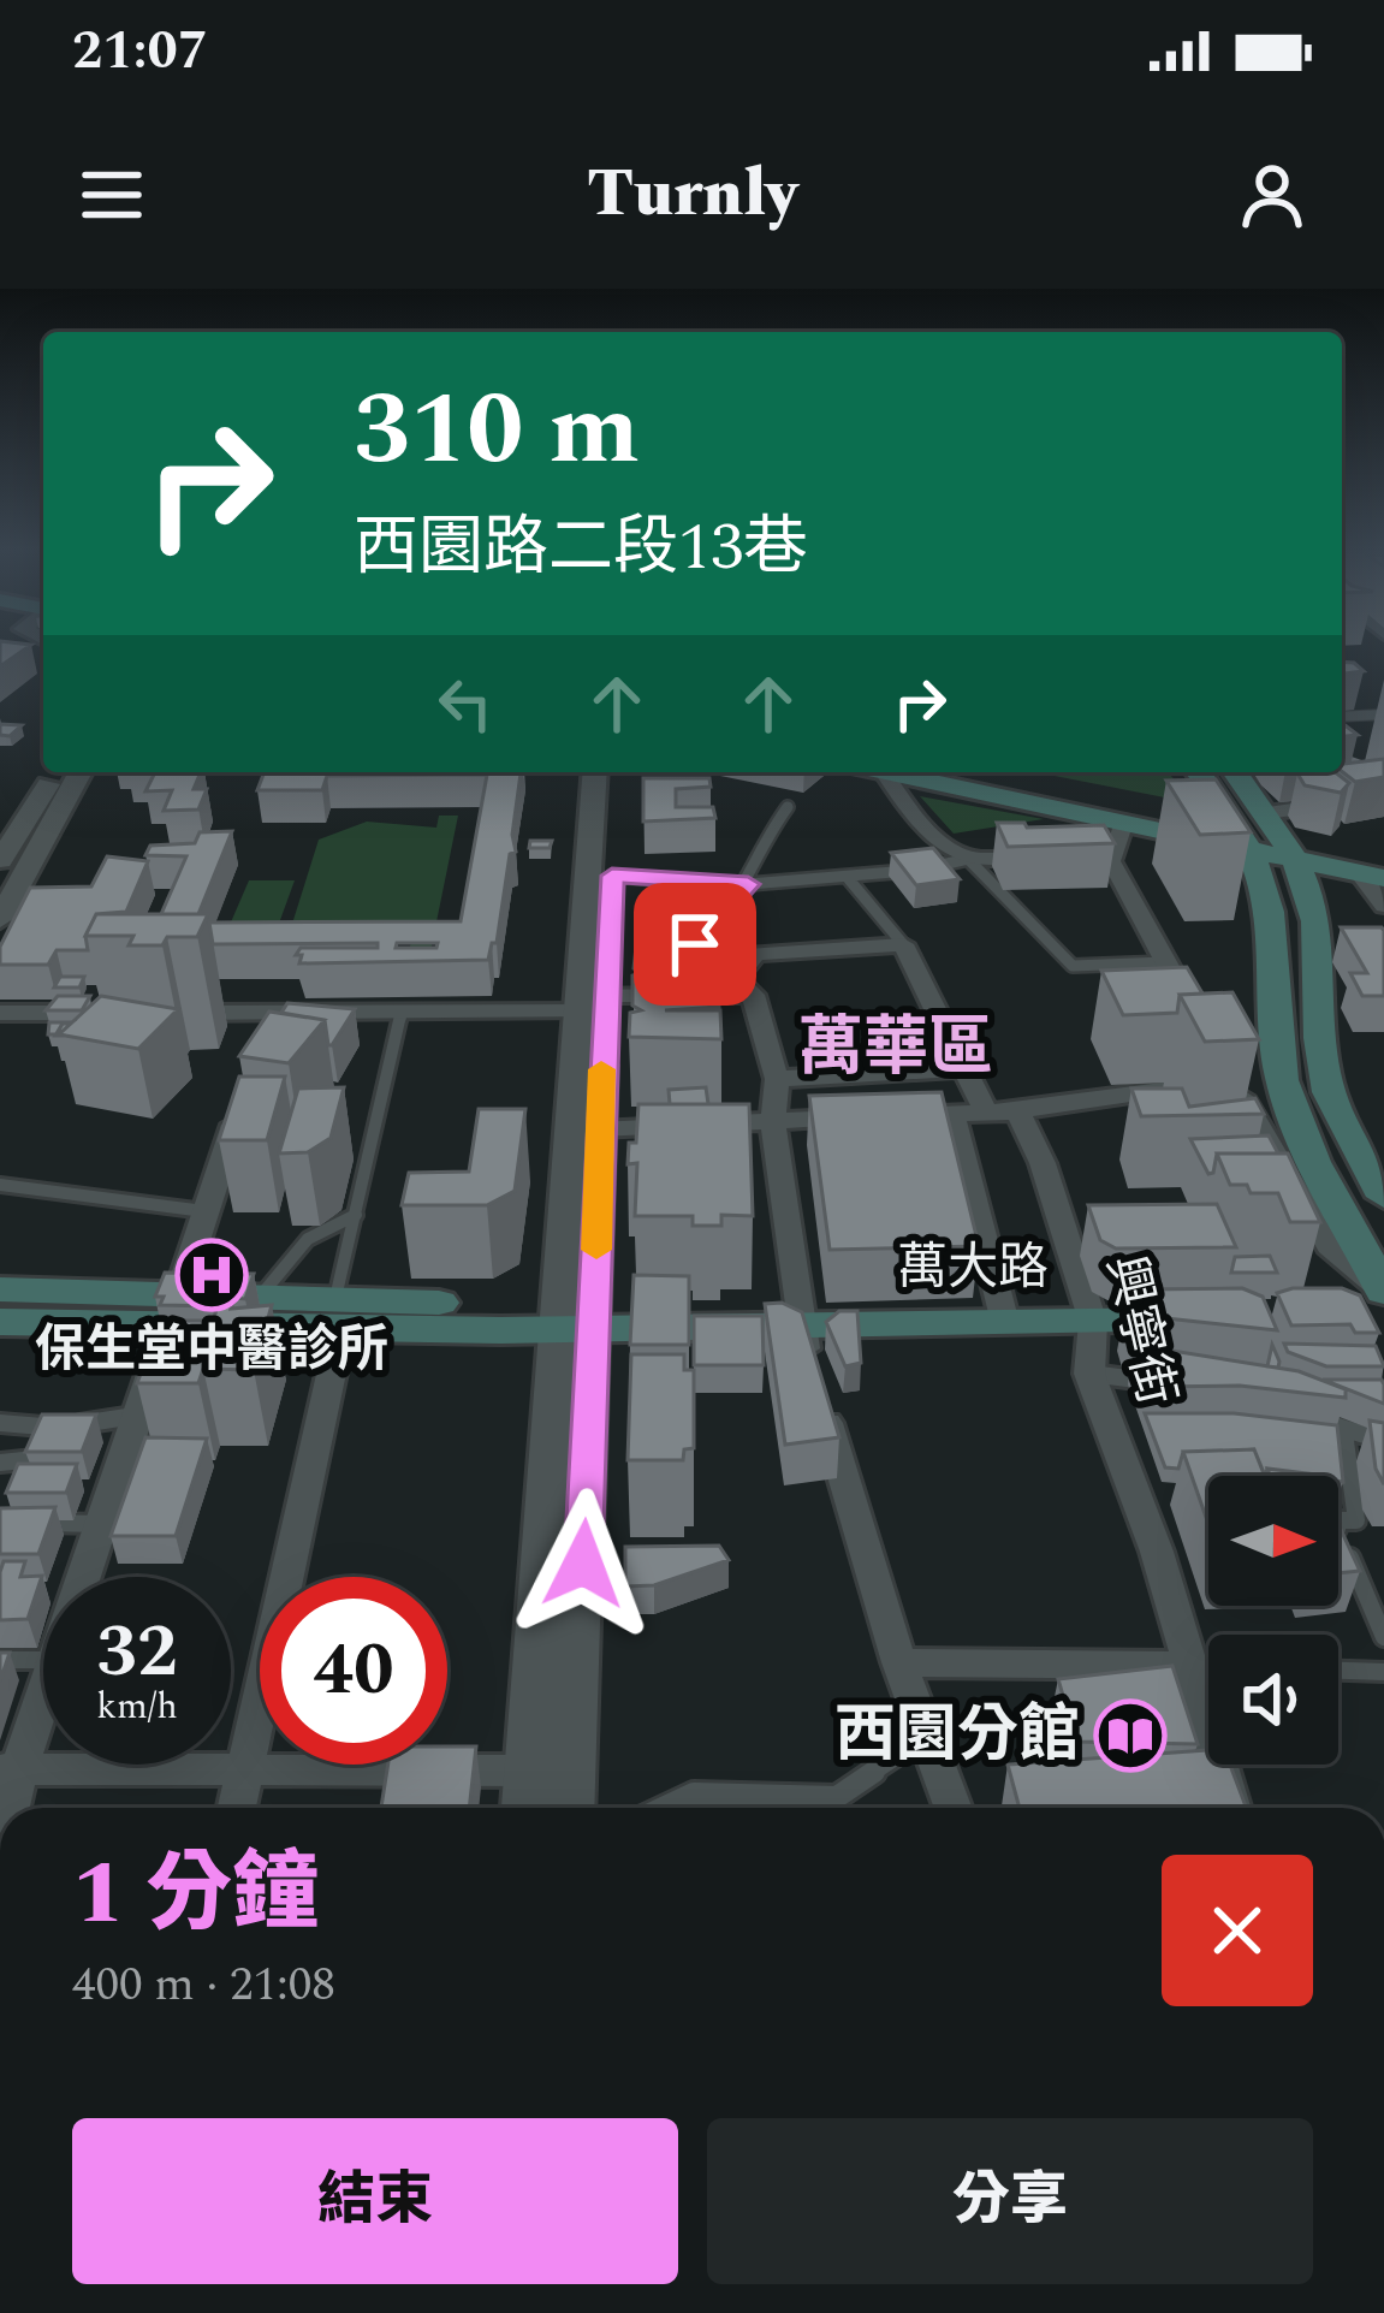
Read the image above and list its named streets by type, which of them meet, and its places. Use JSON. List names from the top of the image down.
{
  "streets": {
    "main road": ["萬大路"],
    "street": ["興寧街"]
  },
  "crossings": [
    ["萬大路", "興寧街"]
  ],
  "districts": ["萬華區"],
  "places": {
    "hospital": ["保生堂中醫診所"],
    "library": ["西園分館"]
  },
  "north": "right",
  "page": {
    "status": "21:07",
    "header": "Turnly",
    "turn": ["310 m", "西園路二段13巷"],
    "speed": "32 km/h",
    "limit": "40",
    "heading": ["1 分鐘", "400 m · 21:08"],
    "buttons": ["結束", "分享"]
  }
}
